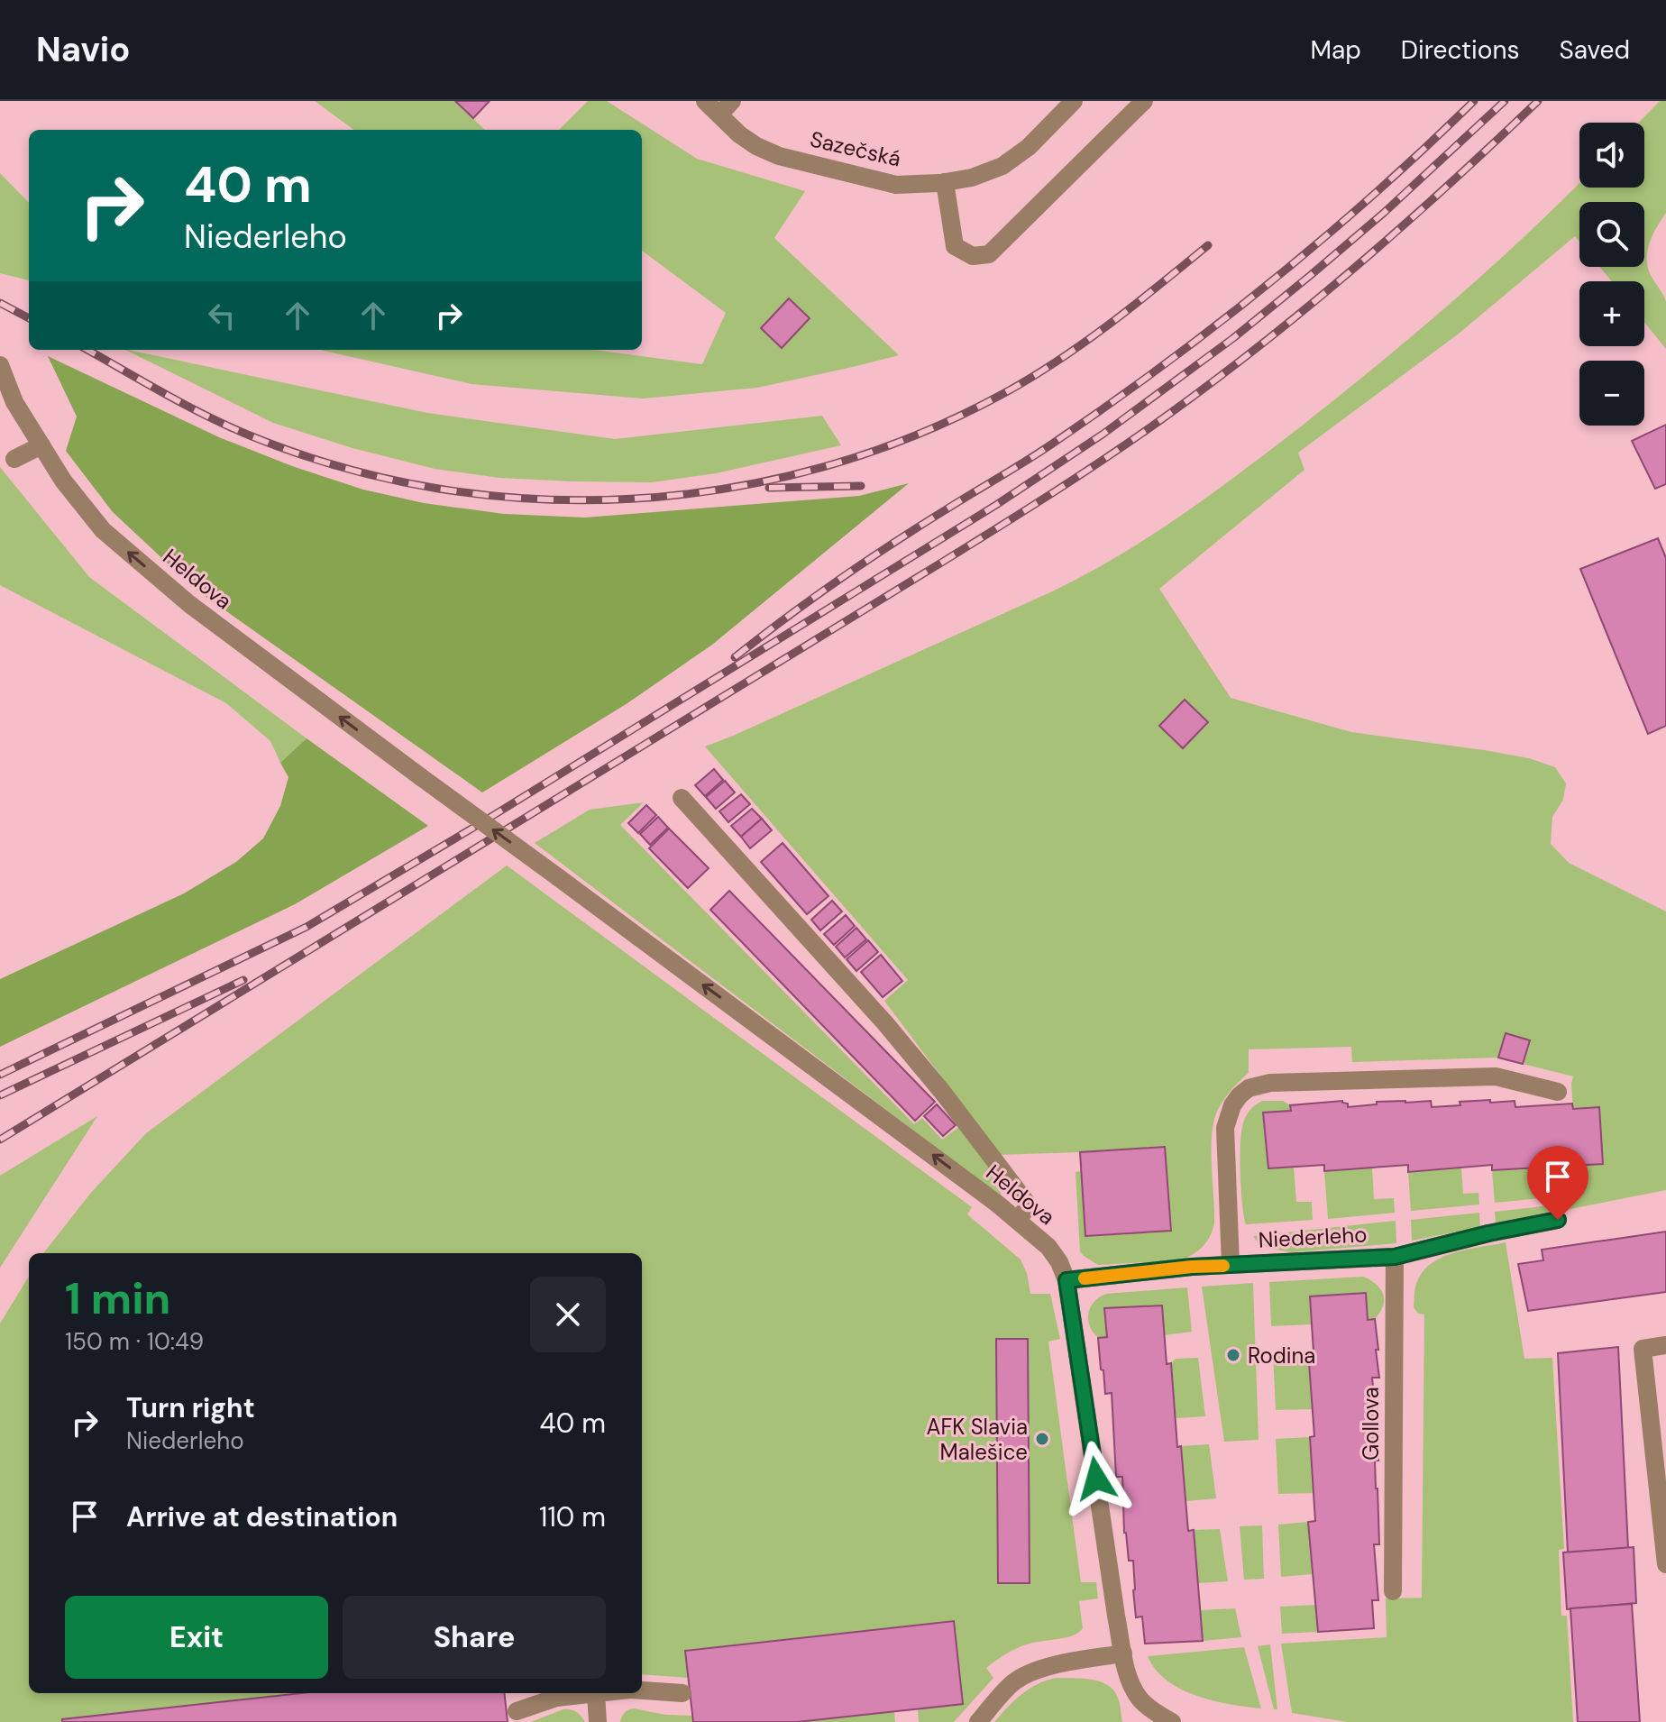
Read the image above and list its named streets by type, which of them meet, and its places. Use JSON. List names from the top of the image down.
{
  "streets": {
    "street": [
      "Sazečská",
      "Heldova",
      "Niederleho",
      "Gollova"
    ]
  },
  "crossings": [
    ["Heldova", "Niederleho"],
    ["Niederleho", "Gollova"]
  ],
  "places": ["Rodina", "AFK Slavia Malešice"],
  "page": {
    "header": "Navio",
    "nav": ["Map", "Directions", "Saved"],
    "map_buttons": ["+", "−"],
    "turn": ["40 m", "Niederleho"],
    "heading": ["1 min", "150 m · 10:49"],
    "list": [
      {
        "name": "Turn right",
        "note": "Niederleho",
        "value": "40 m"
      },
      {
        "name": "Arrive at destination",
        "value": "110 m"
      }
    ],
    "buttons": ["Exit", "Share"]
  }
}
